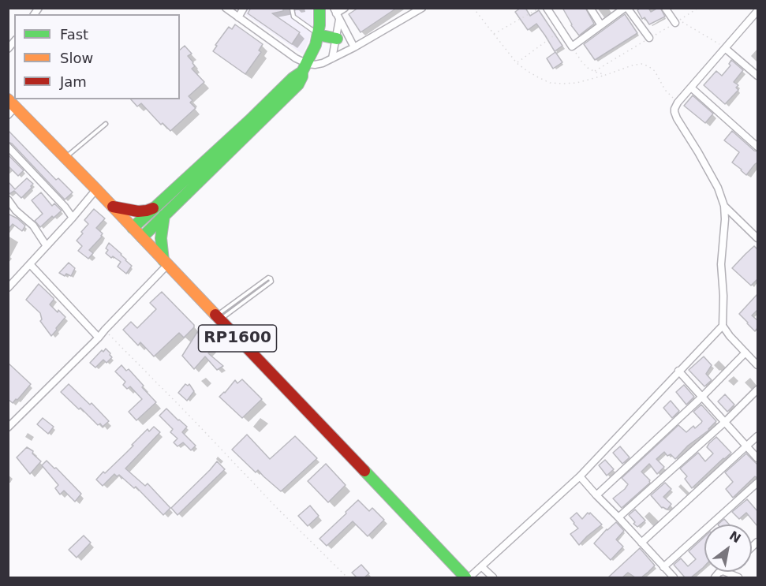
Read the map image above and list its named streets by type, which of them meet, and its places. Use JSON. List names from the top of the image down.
{
  "streets": {
    "main road": ["RP1600"]
  },
  "legend": ["Fast", "Slow", "Jam"],
  "north": "top right"
}
